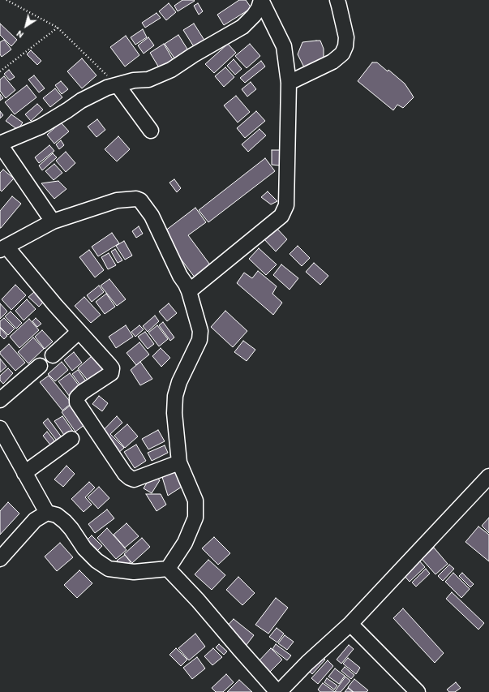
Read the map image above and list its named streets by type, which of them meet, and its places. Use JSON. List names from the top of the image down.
{
  "north": "bottom left"
}
